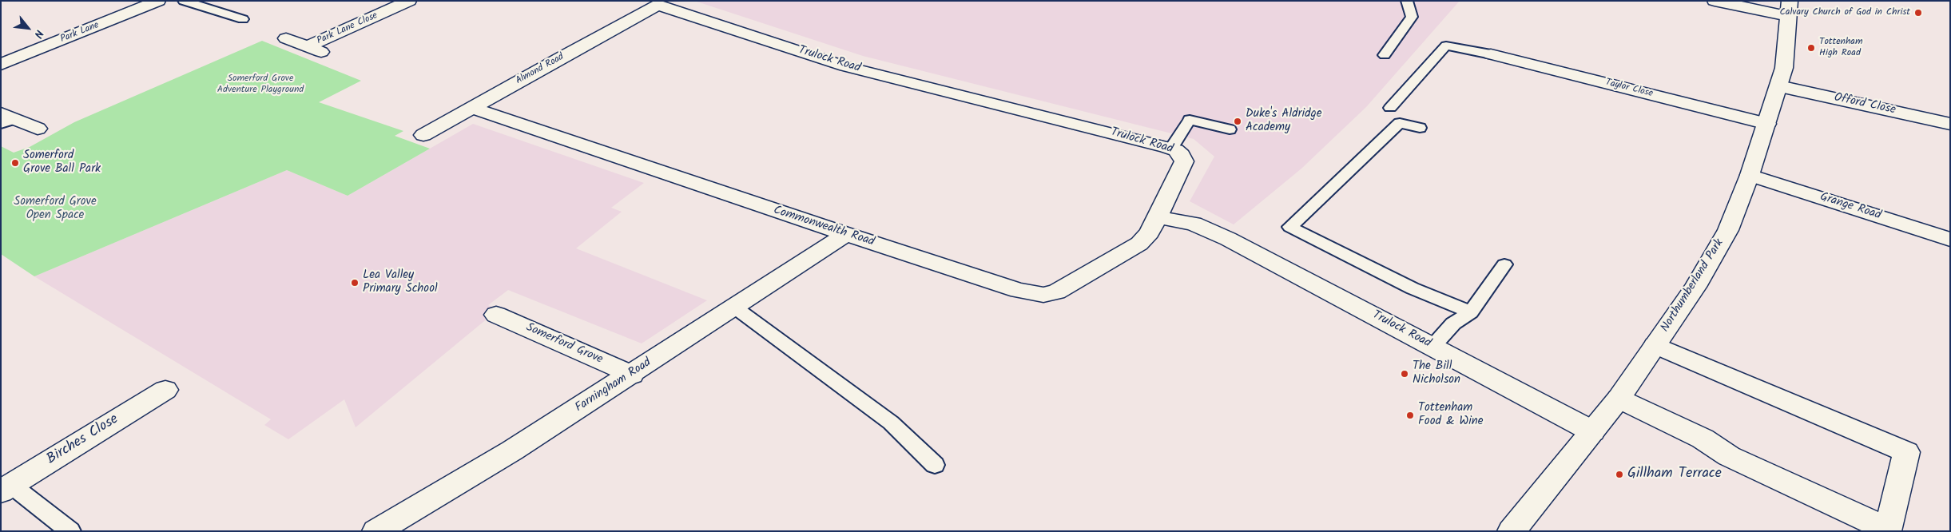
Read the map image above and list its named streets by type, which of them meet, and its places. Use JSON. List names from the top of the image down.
{
  "streets": {
    "street": [
      "Park Lane Close",
      "Park Lane",
      "Trulock Road",
      "Almond Road",
      "Taylor Close",
      "Offord Close",
      "Grange Road",
      "Commonwealth Road",
      "Northumberland Park",
      "Somerford Grove",
      "Farningham Road",
      "Birches Close"
    ]
  },
  "crossings": [
    ["Trulock Road", "Almond Road"],
    ["Trulock Road", "Commonwealth Road"],
    ["Trulock Road", "Northumberland Park"],
    ["Almond Road", "Commonwealth Road"],
    ["Taylor Close", "Northumberland Park"],
    ["Offord Close", "Northumberland Park"],
    ["Grange Road", "Northumberland Park"],
    ["Commonwealth Road", "Farningham Road"],
    ["Somerford Grove", "Farningham Road"]
  ],
  "parks": ["Somerford Grove Adventure Playground", "Somerford Grove Open Space"],
  "places": [
    "Calvary Church of God in Christ",
    "Tottenham High Road",
    "Duke's Aldridge Academy",
    "Somerford Grove Ball Park",
    "Lea Valley Primary School",
    "The Bill Nicholson",
    "Tottenham Food & Wine",
    "Gillham Terrace"
  ],
  "north": "bottom right"
}
